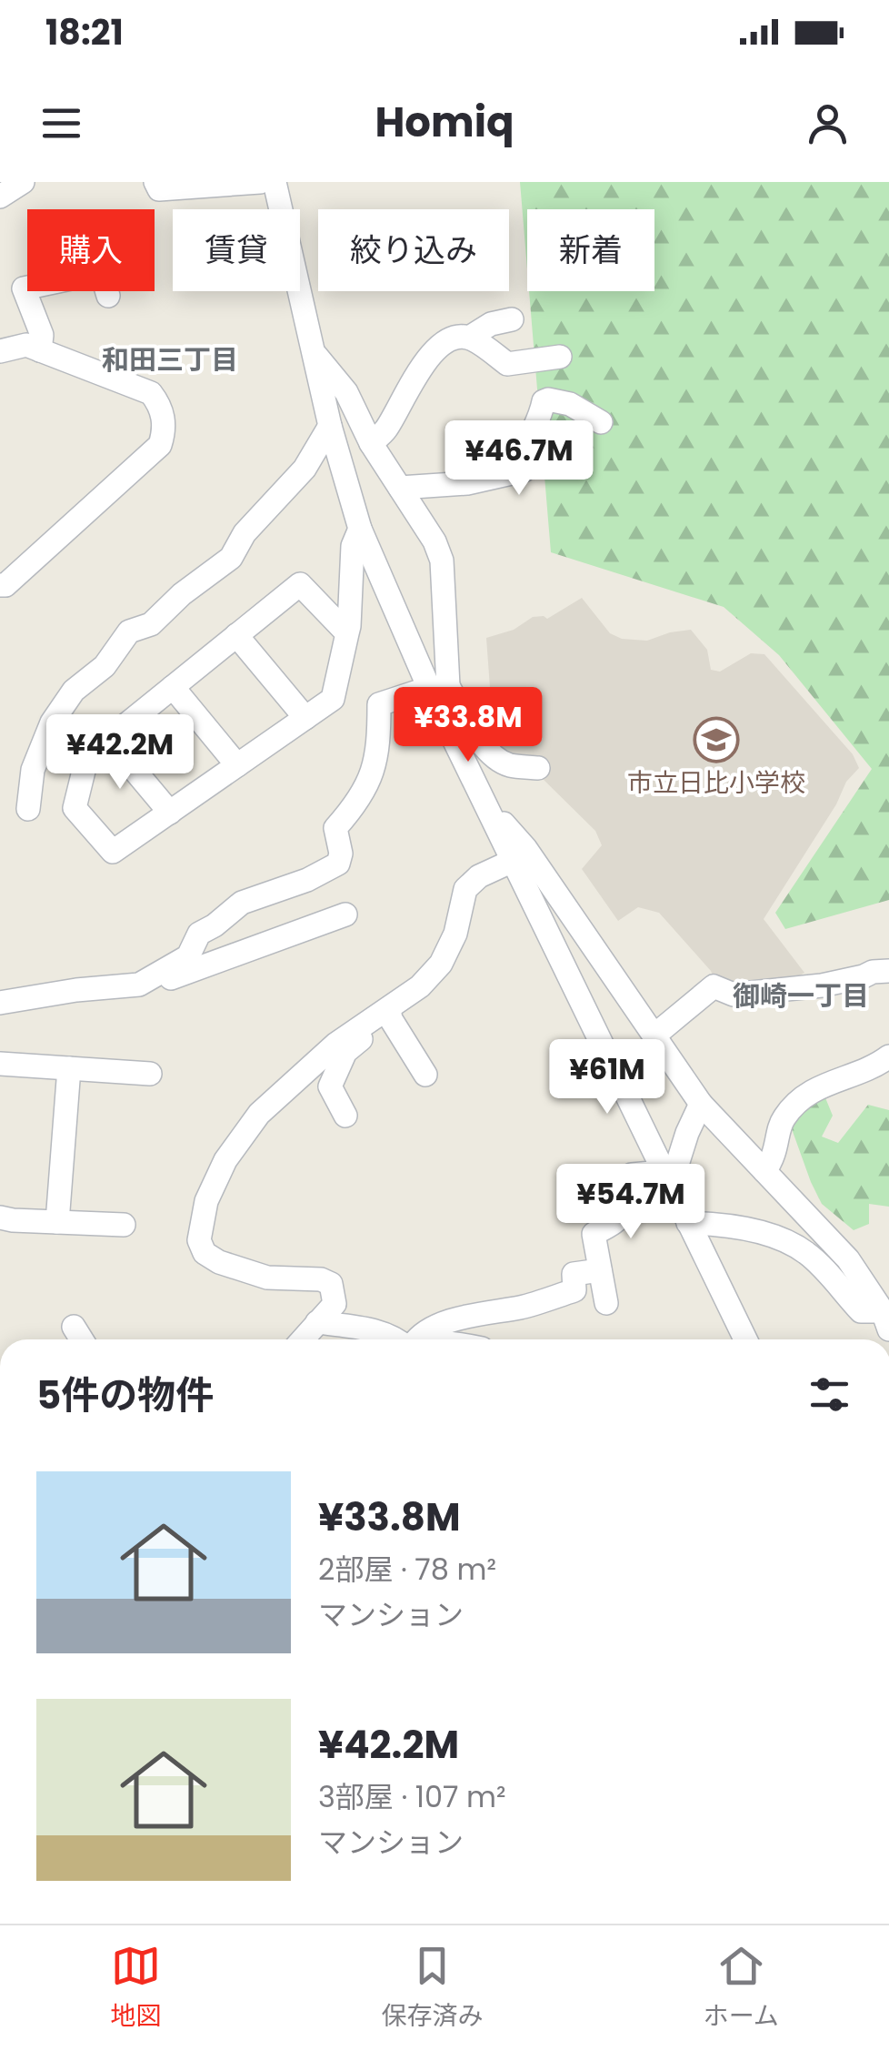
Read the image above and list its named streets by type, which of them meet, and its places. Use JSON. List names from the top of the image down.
{
  "districts": ["和田三丁目", "御崎一丁目"],
  "places": {
    "school or university": ["市立日比小学校"]
  },
  "page": {
    "status": "18:21",
    "header": "Homiq",
    "chip": [
      "購入",
      "賃貸",
      "絞り込み",
      "新着"
    ],
    "price": [
      "¥46.7M",
      "¥33.8M",
      "¥42.2M",
      "¥61M",
      "¥54.7M"
    ],
    "heading": "5件の物件",
    "list": [
      {
        "name": "¥33.8M",
        "note": "2部屋 · 78 m² · マンション"
      },
      {
        "name": "¥42.2M",
        "note": "3部屋 · 107 m² · マンション"
      }
    ],
    "tabs": ["地図", "保存済み", "ホーム"]
  }
}
